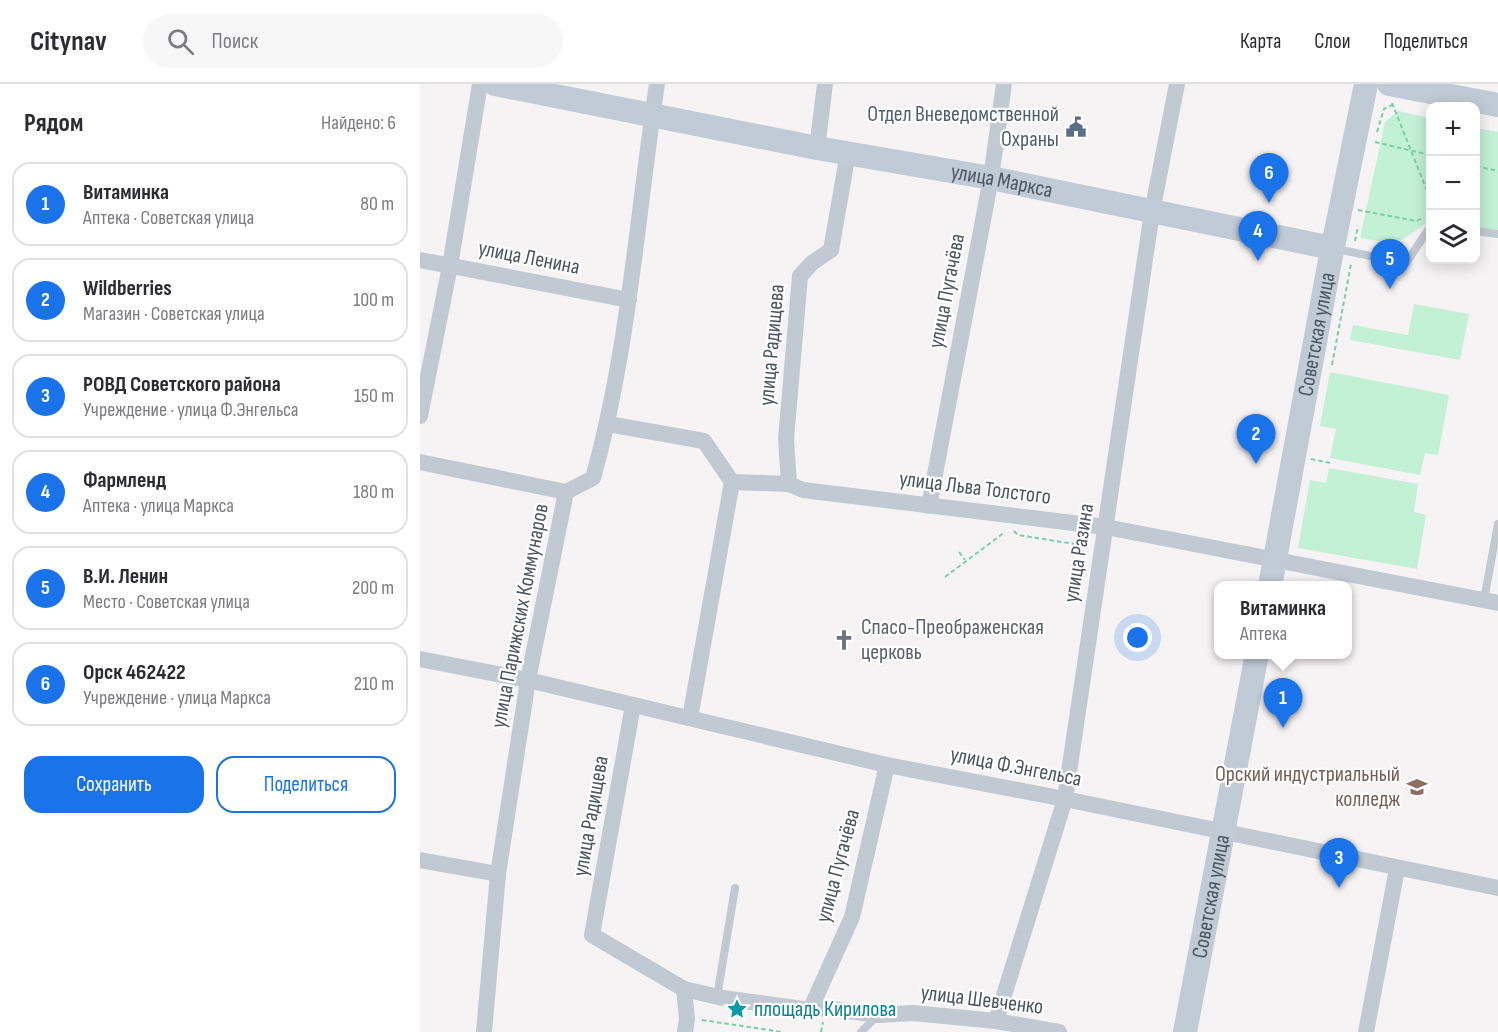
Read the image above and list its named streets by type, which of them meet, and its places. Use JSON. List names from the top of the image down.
{
  "streets": {
    "street": [
      "улица Маркса",
      "улица Ленина",
      "улица Пугачёва",
      "Советская улица",
      "улица Радищева",
      "улица Льва Толстого",
      "улица Разина",
      "улица Парижских Коммунаров",
      "улица Ф.Энгельса",
      "улица Шевченко"
    ]
  },
  "crossings": [
    ["улица Маркса", "улица Пугачёва"],
    ["улица Маркса", "Советская улица"],
    ["улица Маркса", "улица Радищева"],
    ["улица Маркса", "улица Разина"],
    ["улица Маркса", "улица Парижских Коммунаров"],
    ["улица Ленина", "улица Парижских Коммунаров"],
    ["улица Пугачёва", "улица Льва Толстого"],
    ["улица Пугачёва", "улица Ф.Энгельса"],
    ["улица Пугачёва", "улица Шевченко"],
    ["Советская улица", "улица Льва Толстого"],
    ["Советская улица", "улица Ф.Энгельса"],
    ["улица Радищева", "улица Льва Толстого"],
    ["улица Радищева", "улица Ф.Энгельса"],
    ["улица Радищева", "улица Шевченко"],
    ["улица Льва Толстого", "улица Разина"],
    ["улица Разина", "улица Ф.Энгельса"],
    ["улица Разина", "улица Шевченко"],
    ["улица Парижских Коммунаров", "улица Ф.Энгельса"]
  ],
  "places": {
    "public building": ["Отдел Вневедомственной Охраны"],
    "church": ["Спасо-Преображенская церковь"],
    "school or university": ["Орский индустриальный колледж"],
    "place": ["площадь Кирилова"]
  },
  "page": {
    "header": "Citynav",
    "search": "Поиск",
    "nav": ["Карта", "Слои", "Поделиться"],
    "heading": ["Рядом", "Найдено: 6"],
    "map_buttons": ["+", "−"],
    "pins": [
      "6",
      "4",
      "5",
      "2",
      "1",
      "3"
    ],
    "list": [
      {
        "mark": "1",
        "name": "Витаминка",
        "note": "Аптека · Советская улица",
        "value": "80 m"
      },
      {
        "mark": "2",
        "name": "Wildberries",
        "note": "Магазин · Советская улица",
        "value": "100 m"
      },
      {
        "mark": "3",
        "name": "РОВД Советского района",
        "note": "Учреждение · улица Ф.Энгельса",
        "value": "150 m"
      },
      {
        "mark": "4",
        "name": "Фармленд",
        "note": "Аптека · улица Маркса",
        "value": "180 m"
      },
      {
        "mark": "5",
        "name": "В.И. Ленин",
        "note": "Место · Советская улица",
        "value": "200 m"
      },
      {
        "mark": "6",
        "name": "Орск 462422",
        "note": "Учреждение · улица Маркса",
        "value": "210 m"
      }
    ],
    "popup": ["Витаминка", "Аптека"],
    "buttons": ["Сохранить", "Поделиться"]
  }
}
